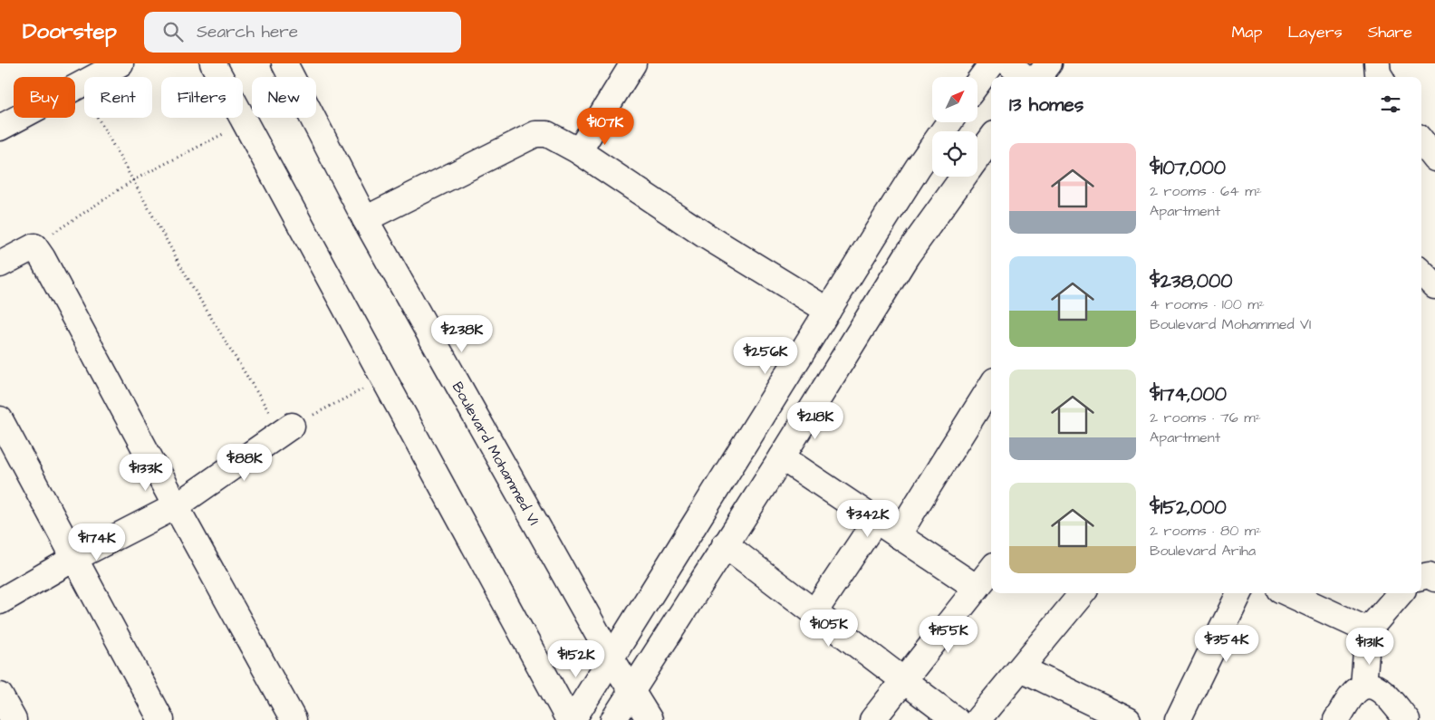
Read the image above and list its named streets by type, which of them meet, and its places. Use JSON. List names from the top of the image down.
{
  "streets": {
    "street": ["Boulevard Mohammed VI"]
  },
  "north": "top right",
  "page": {
    "header": "Doorstep",
    "search": "Search here",
    "nav": ["Map", "Layers", "Share"],
    "chip": [
      "Buy",
      "Rent",
      "Filters",
      "New"
    ],
    "heading": "13 homes",
    "price": [
      "$107K",
      "$238K",
      "$256K",
      "$218K",
      "$88K",
      "$133K",
      "$342K",
      "$174K",
      "$105K",
      "$155K",
      "$354K",
      "$131K",
      "$152K"
    ],
    "list": [
      {
        "name": "$107,000",
        "note": "2 rooms · 64 m² · Apartment"
      },
      {
        "name": "$238,000",
        "note": "4 rooms · 100 m² · Boulevard Mohammed VI"
      },
      {
        "name": "$174,000",
        "note": "2 rooms · 76 m² · Apartment"
      },
      {
        "name": "$152,000",
        "note": "2 rooms · 80 m² · Boulevard Ariha"
      }
    ]
  }
}
